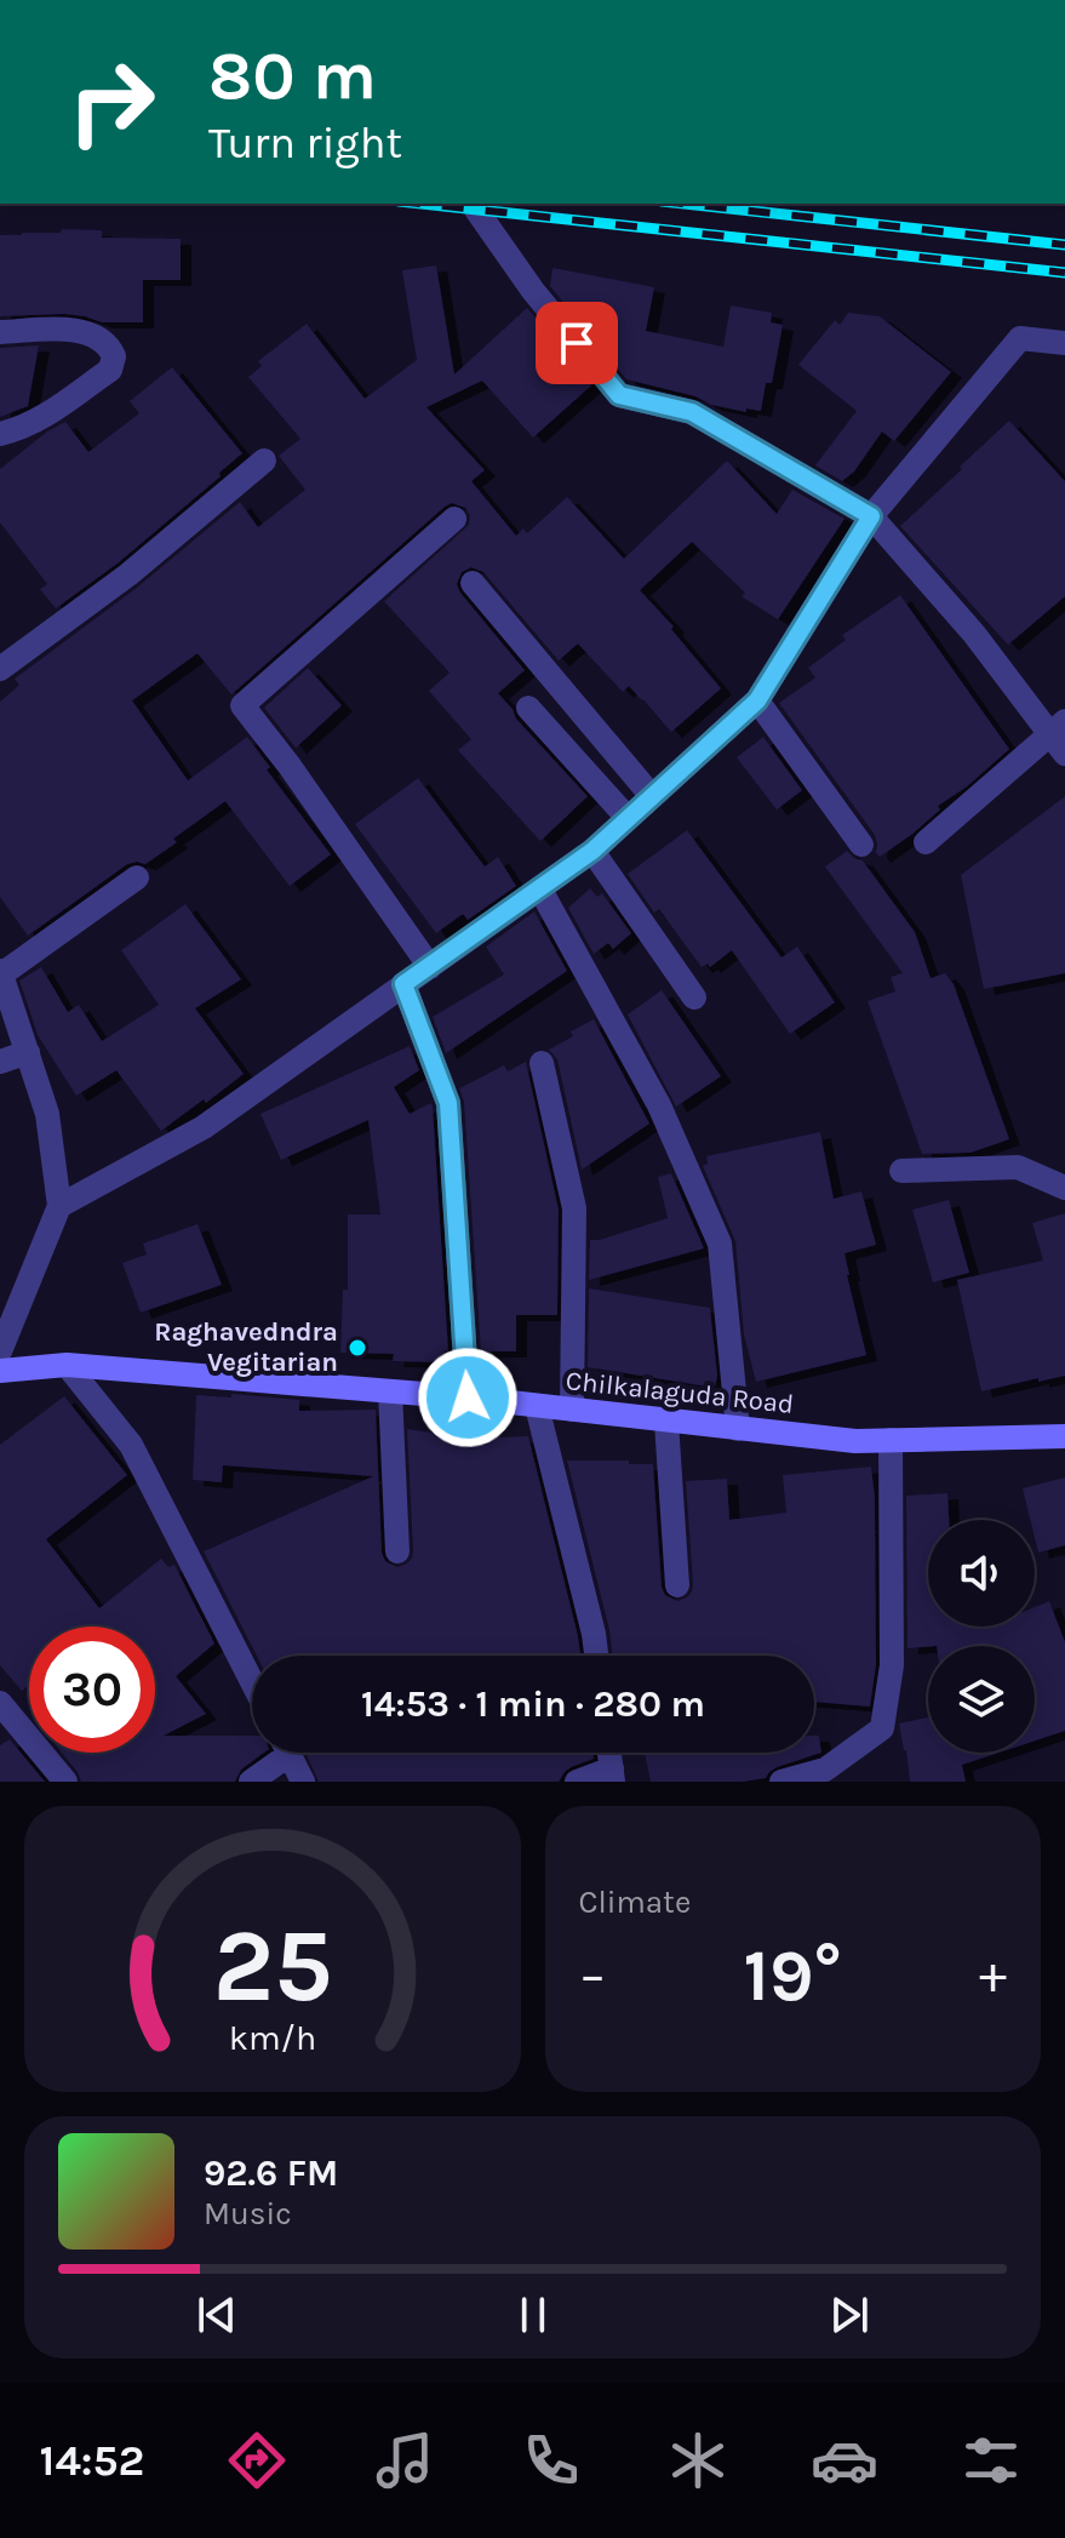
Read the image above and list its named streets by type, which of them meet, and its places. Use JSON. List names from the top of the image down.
{
  "streets": {
    "main road": ["Chilkalaguda Road"]
  },
  "places": ["Raghavedndra Vegitarian"],
  "page": {
    "turn": ["80 m", "Turn right"],
    "limit": "30",
    "trip": "14:53 · 1 min · 280 m",
    "tile": "Climate",
    "heat": ["−", "19°", "+"],
    "song": ["92.6 FM", "Music"],
    "tabs": "14:52",
    "gauge": ["25", "km/h"]
  }
}
